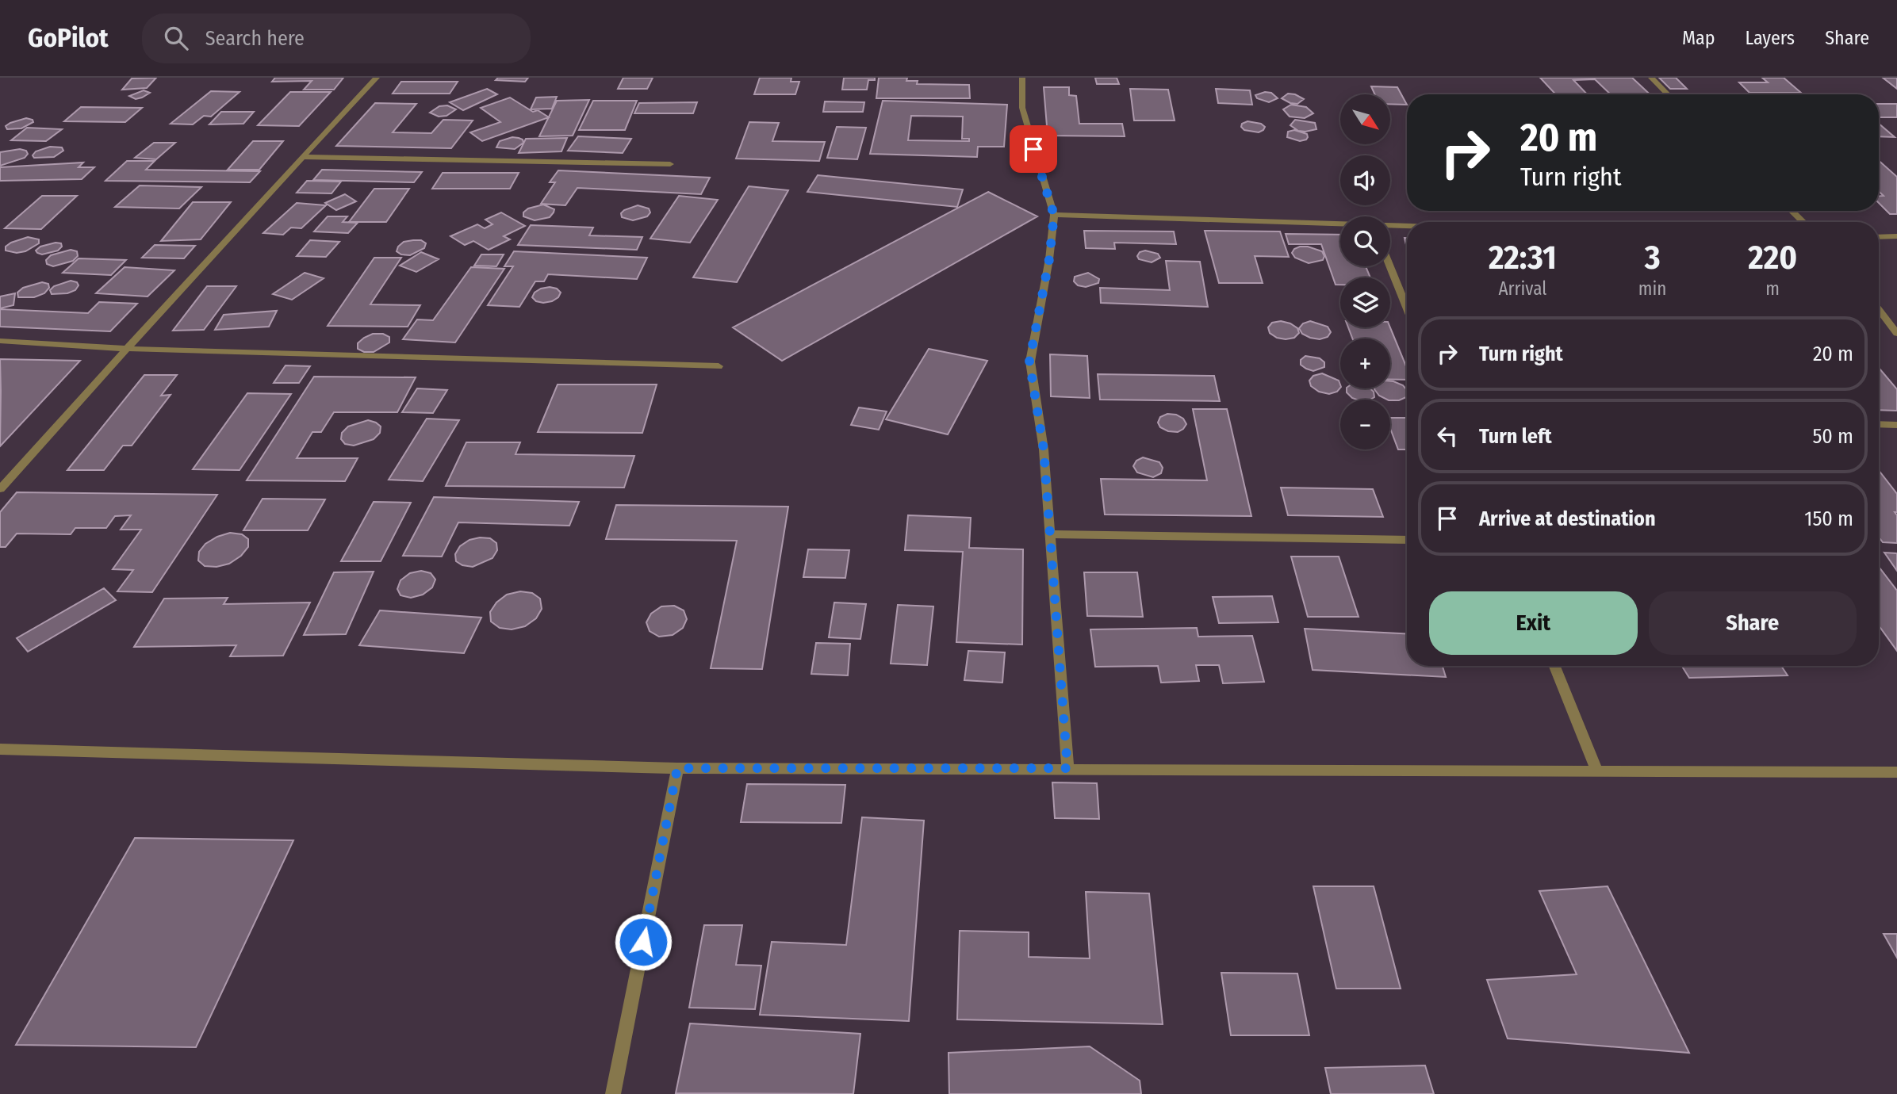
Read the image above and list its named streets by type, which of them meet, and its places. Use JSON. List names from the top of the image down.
{
  "north": "bottom right",
  "page": {
    "header": "GoPilot",
    "search": "Search here",
    "nav": ["Map", "Layers", "Share"],
    "map_buttons": ["+", "−"],
    "turn": ["20 m", "Turn right"],
    "eta": [
      "22:31",
      "Arrival",
      "3",
      "min",
      "220",
      "m"
    ],
    "list": [
      {
        "name": "Turn right",
        "value": "20 m"
      },
      {
        "name": "Turn left",
        "value": "50 m"
      },
      {
        "name": "Arrive at destination",
        "value": "150 m"
      }
    ],
    "buttons": ["Exit", "Share"]
  }
}
